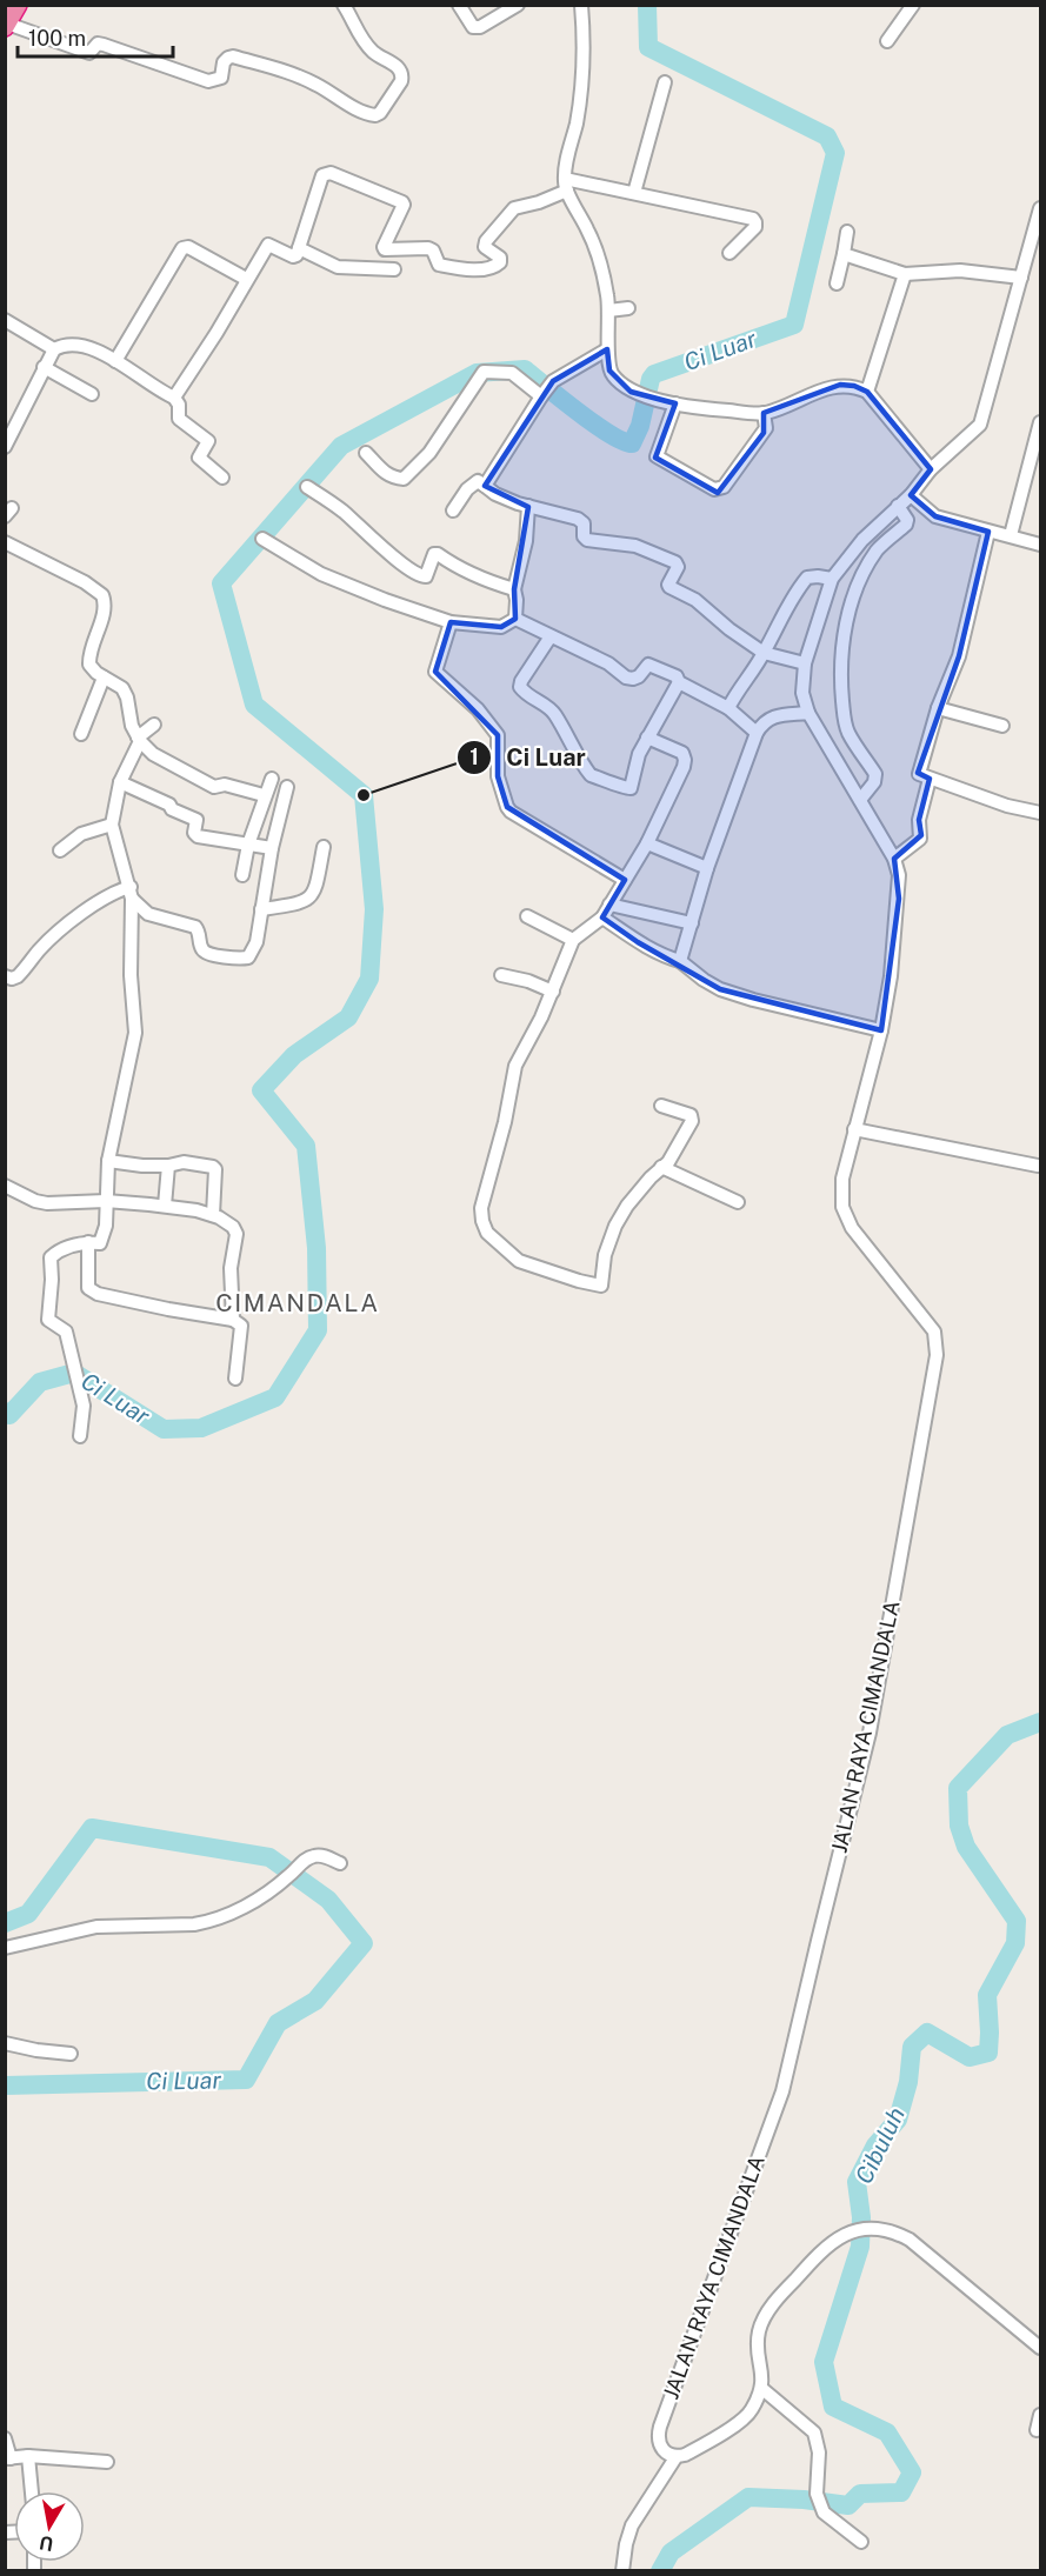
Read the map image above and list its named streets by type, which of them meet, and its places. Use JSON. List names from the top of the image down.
{
  "streets": {
    "street": ["JALAN RAYA CIMANDALA"]
  },
  "districts": ["CIMANDALA"],
  "water": ["Ci Luar", "Cibuluh"],
  "places": ["Ci Luar"],
  "scale_bar": "100 m",
  "north": "bottom"
}
